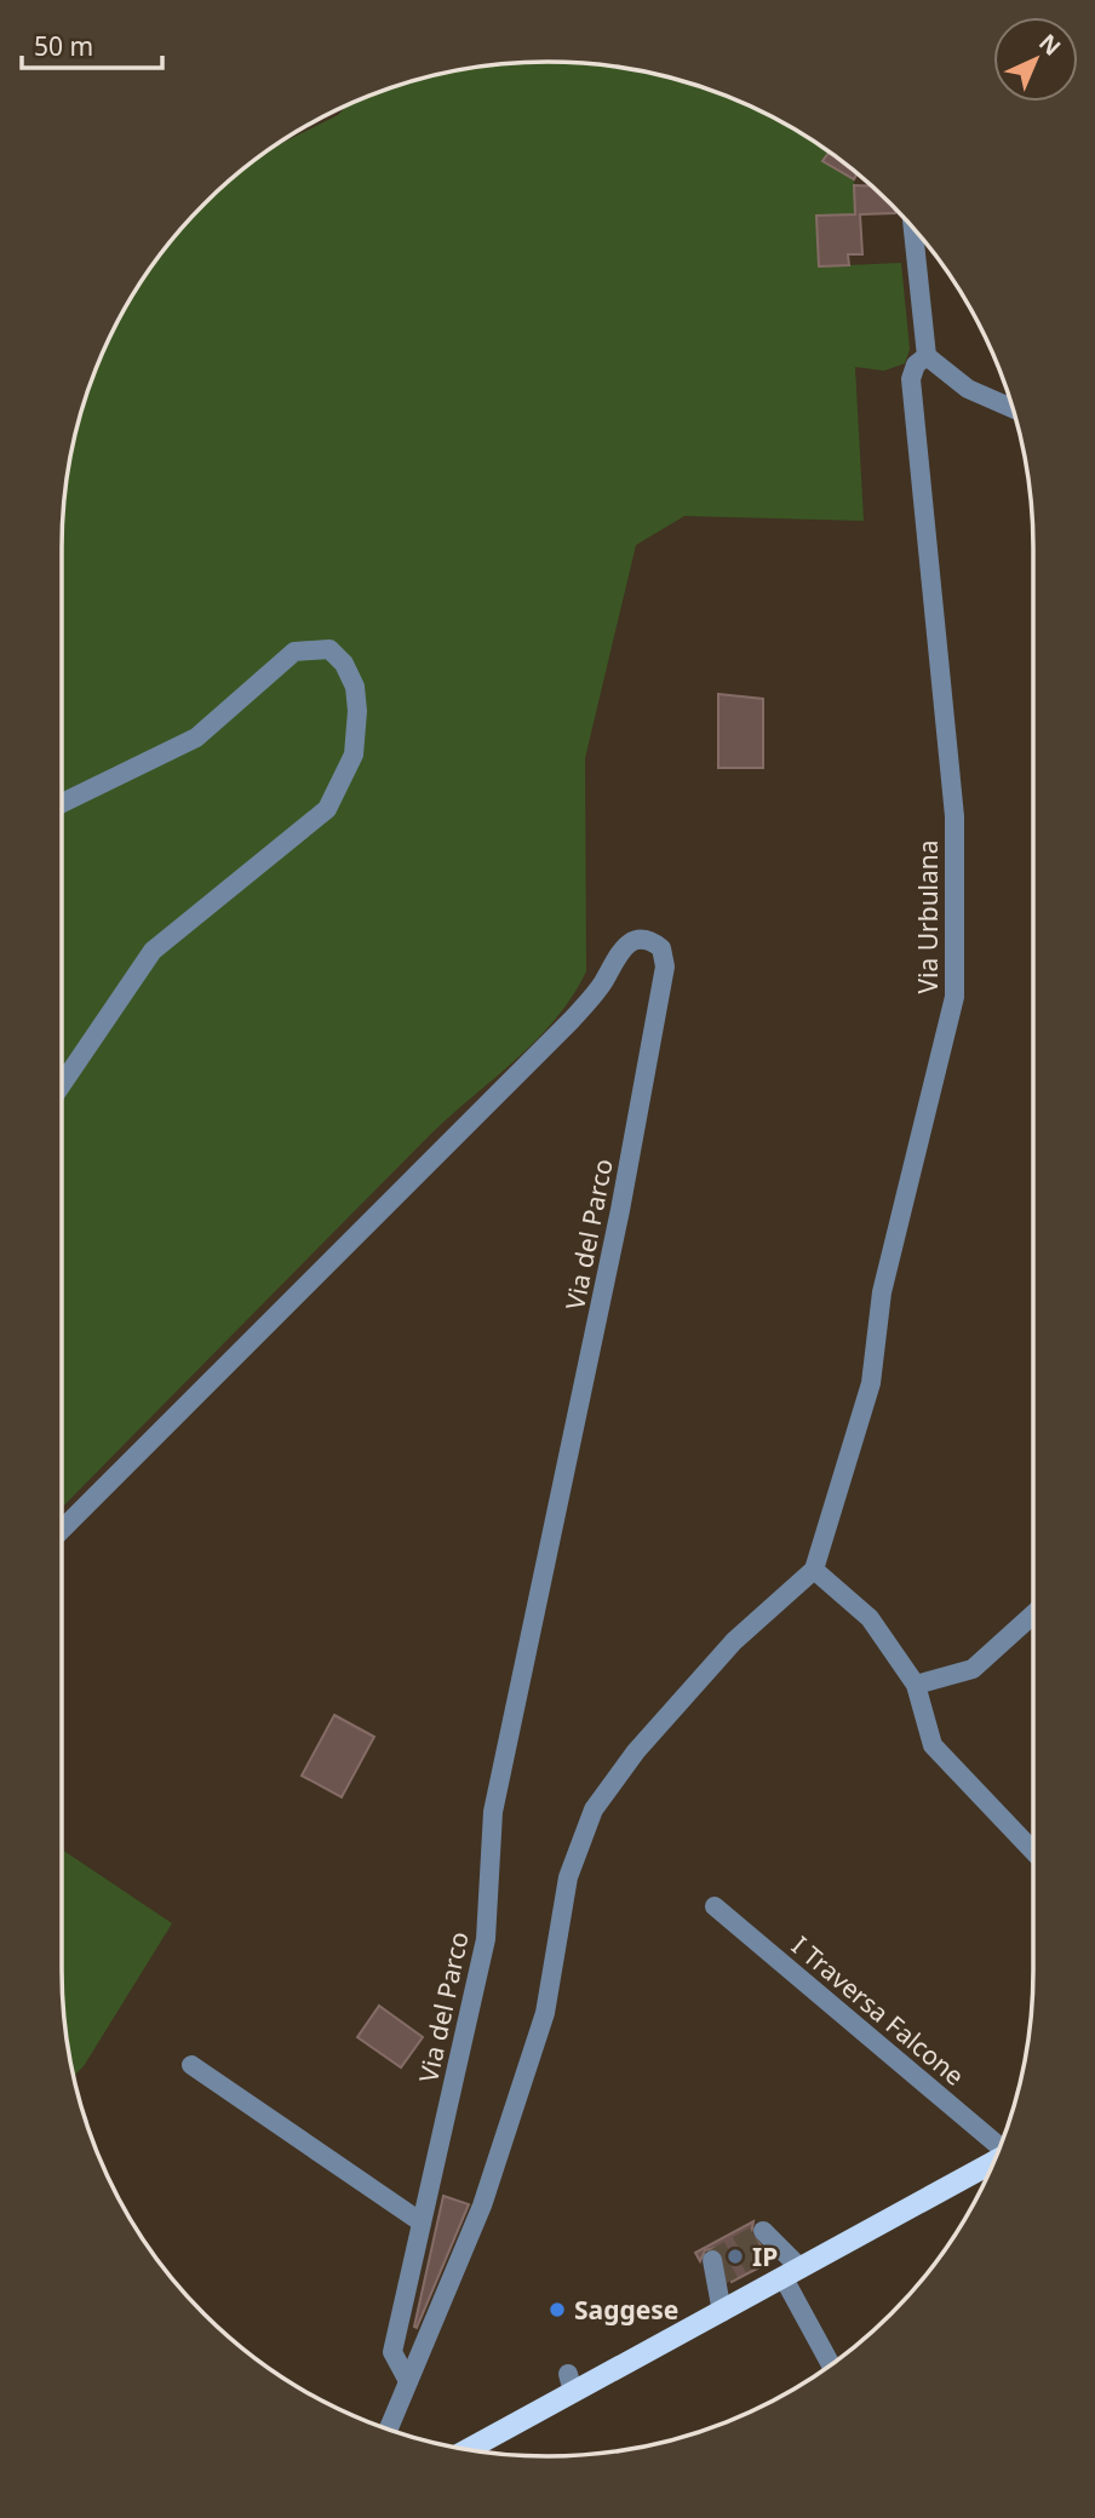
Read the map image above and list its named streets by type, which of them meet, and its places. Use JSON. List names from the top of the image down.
{
  "streets": {
    "street": ["Via Urbulana", "Via del Parco", "I Traversa Falcone"]
  },
  "places": ["IP", "Saggese"],
  "scale_bar": "50 m",
  "north": "top right"
}
